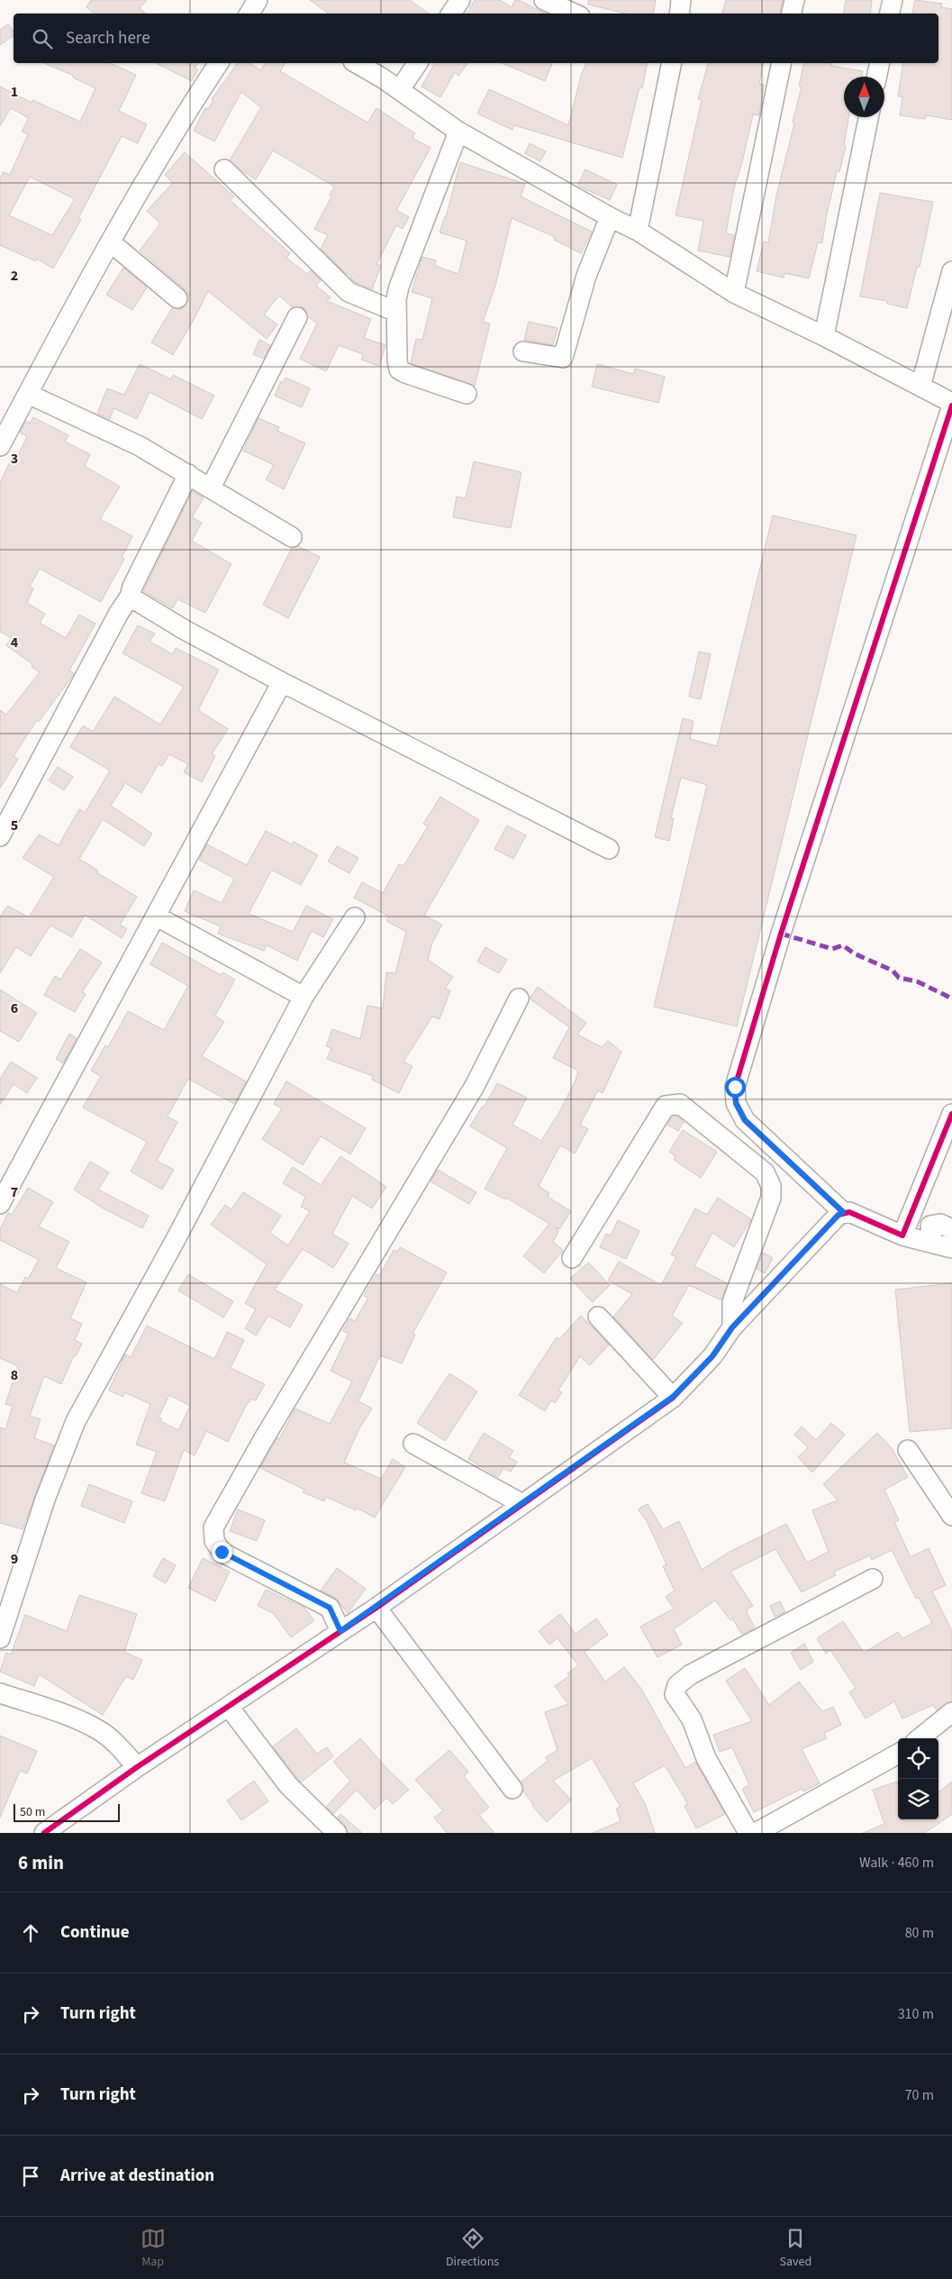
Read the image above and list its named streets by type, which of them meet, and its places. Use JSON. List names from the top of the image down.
{
  "scale_bar": "50 m",
  "north": "top",
  "page": {
    "search": "Search here",
    "scale": "50 m",
    "heading": ["6 min", "Walk · 460 m"],
    "list": [
      ["Continue", "80 m"],
      ["Turn right", "310 m"],
      ["Turn right", "70 m"],
      "Arrive at destination"
    ],
    "nav": ["Map", "Directions", "Saved"]
  },
  "grid": {
    "rows": [
      "1",
      "2",
      "3",
      "4",
      "5",
      "6",
      "7",
      "8",
      "9"
    ]
  }
}
